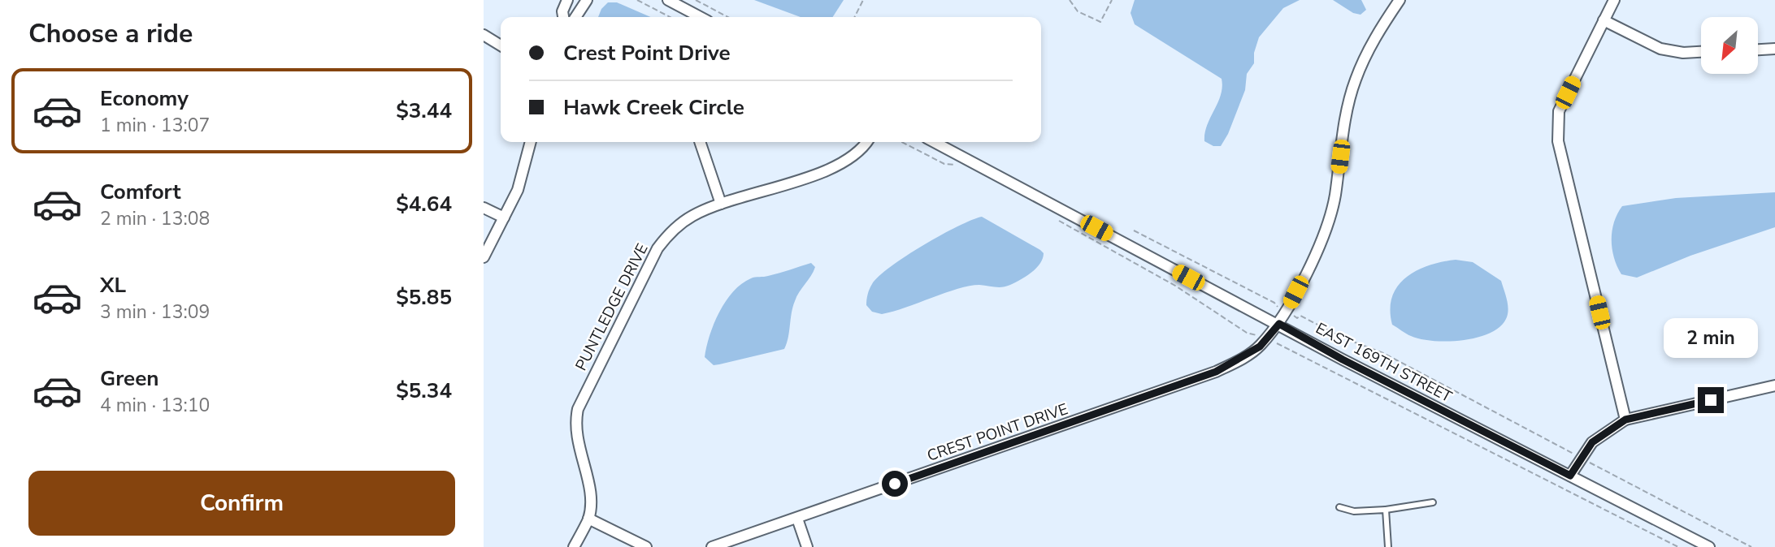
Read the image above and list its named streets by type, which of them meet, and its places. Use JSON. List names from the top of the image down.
{
  "streets": {
    "street": ["PUNTLEDGE DRIVE", "EAST 169TH STREET", "CREST POINT DRIVE"]
  },
  "crossings": [
    ["EAST 169TH STREET", "CREST POINT DRIVE"]
  ],
  "north": "bottom left",
  "page": {
    "heading": "Choose a ride",
    "banner": ["Crest Point Drive", "Hawk Creek Circle"],
    "list": [
      {
        "name": "Economy",
        "note": "1 min · 13:07",
        "value": "$3.44"
      },
      {
        "name": "Comfort",
        "note": "2 min · 13:08",
        "value": "$4.64"
      },
      {
        "name": "XL",
        "note": "3 min · 13:09",
        "value": "$5.85"
      },
      {
        "name": "Green",
        "note": "4 min · 13:10",
        "value": "$5.34"
      }
    ],
    "bubble": "2 min",
    "buttons": "Confirm"
  }
}
